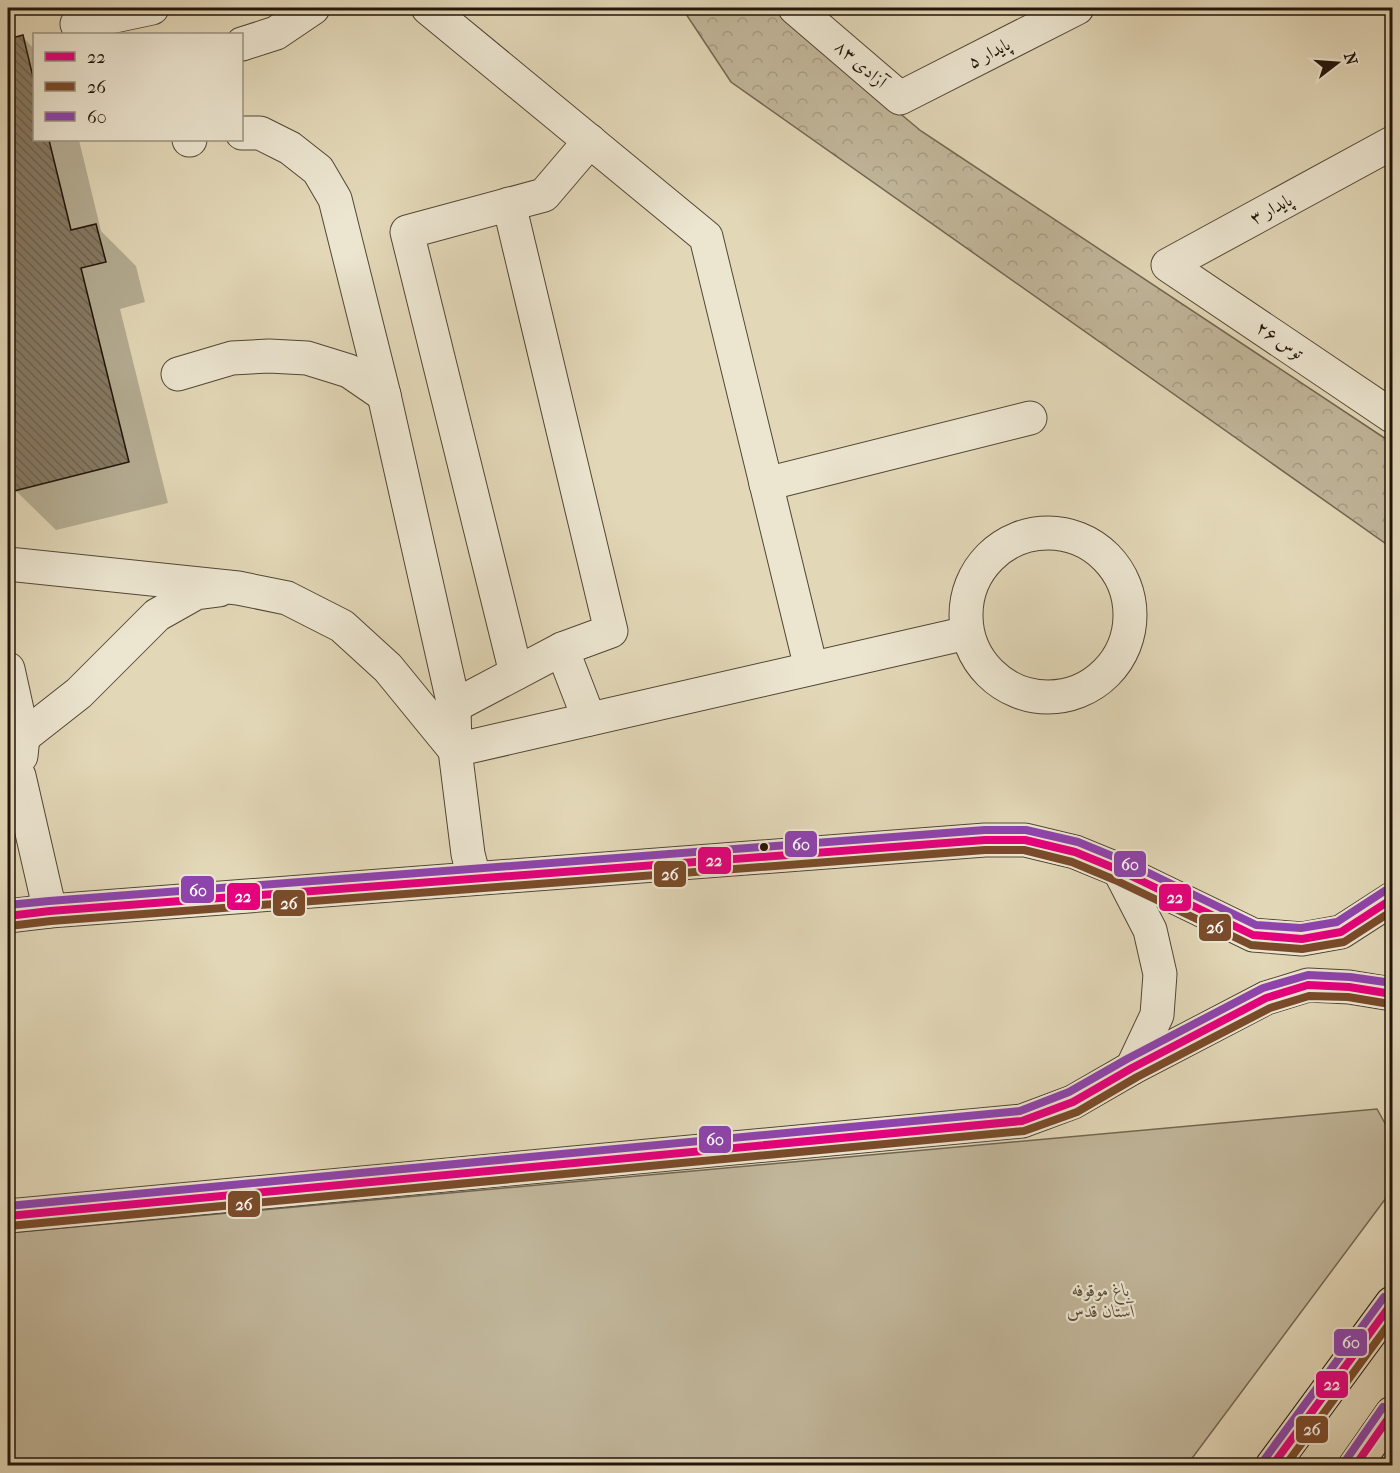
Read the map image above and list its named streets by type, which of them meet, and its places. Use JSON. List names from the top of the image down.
{
  "streets": {
    "street": [
      "پایدار ۵",
      "آزادی ۸۳",
      "پایدار ۳",
      "توس ۲۶"
    ]
  },
  "crossings": [
    ["پایدار ۵", "آزادی ۸۳"],
    ["پایدار ۳", "توس ۲۶"]
  ],
  "parks": ["باغ موقوفه آستان قدس"],
  "lines": ["transit line 60", "transit line 22", "transit line 26"],
  "legend": ["22", "26", "60"],
  "north": "right"
}
